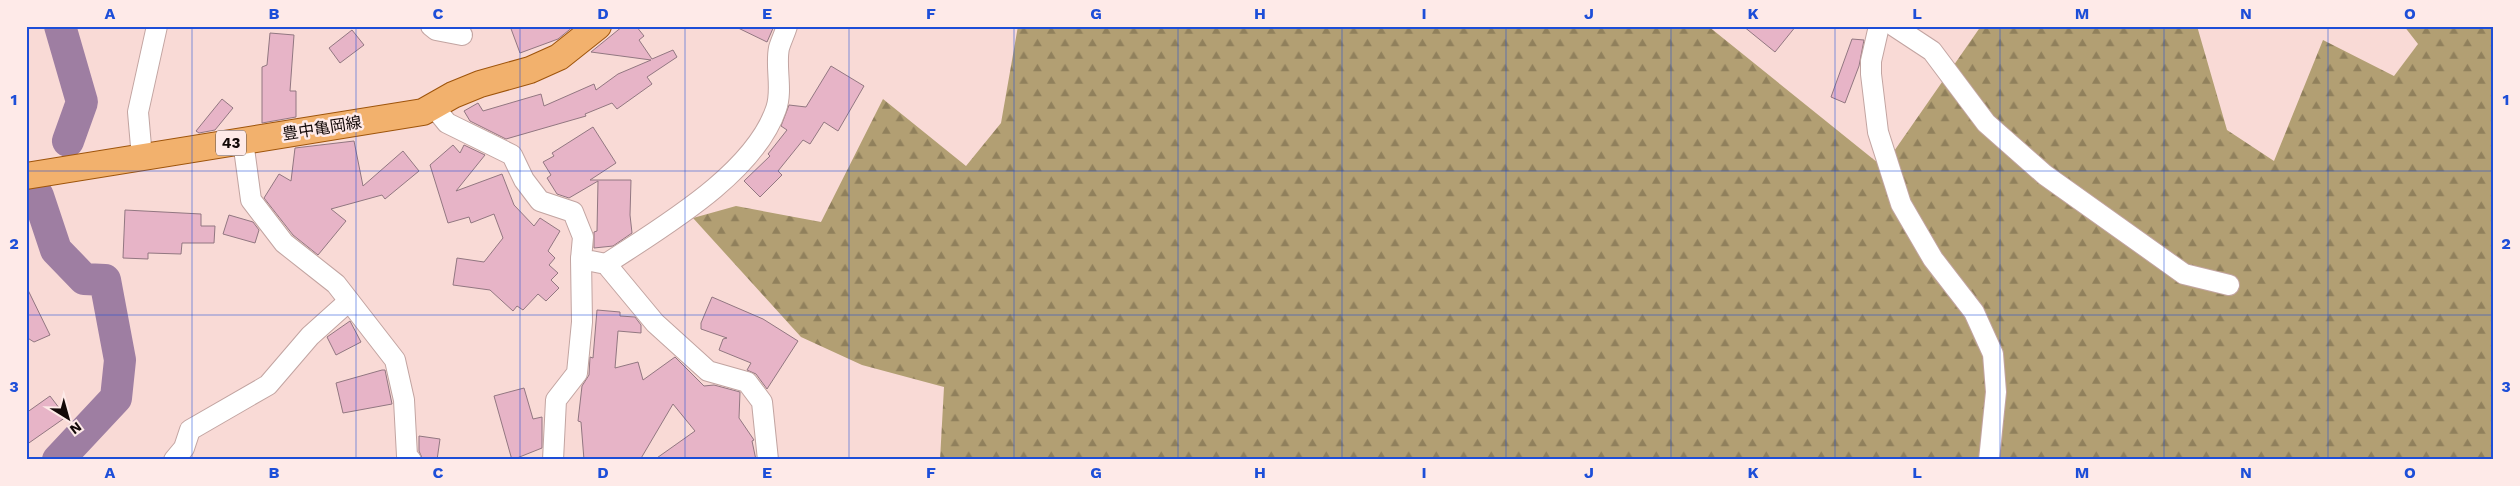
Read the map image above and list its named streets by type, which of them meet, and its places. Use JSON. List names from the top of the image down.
{
  "streets": {
    "main road": ["豊中亀岡線", "43"]
  },
  "north": "bottom right",
  "grid": {
    "columns": [
      "A",
      "B",
      "C",
      "D",
      "E",
      "F",
      "G",
      "H",
      "I",
      "J",
      "K",
      "L",
      "M",
      "N",
      "O"
    ],
    "rows": ["1", "2", "3"]
  }
}
